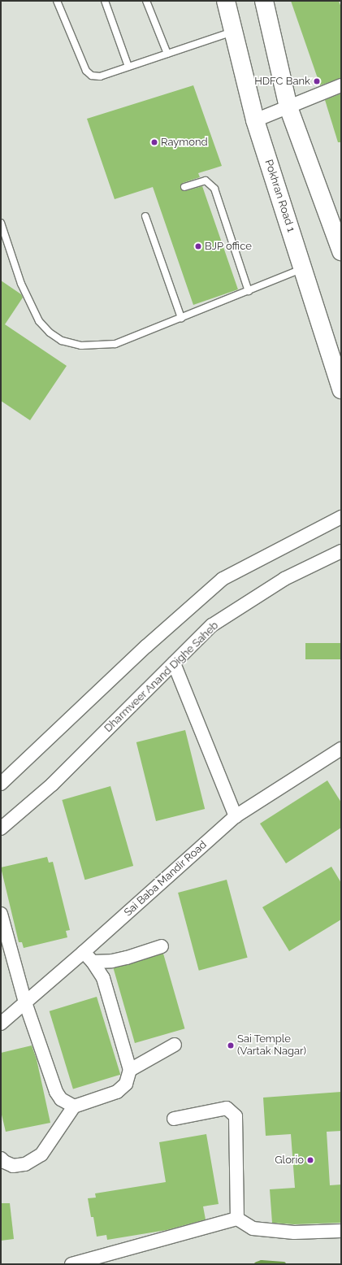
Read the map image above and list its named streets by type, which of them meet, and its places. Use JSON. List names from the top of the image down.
{
  "streets": {
    "main road": ["Pokhran Road 1"],
    "street": ["Dharmveer Anand Dighe Saheb", "Sai Baba Mandir Road"]
  },
  "places": [
    "HDFC Bank",
    "Raymond",
    "BJP office",
    "Sai Temple (Vartak Nagar)",
    "Glorio"
  ]
}
